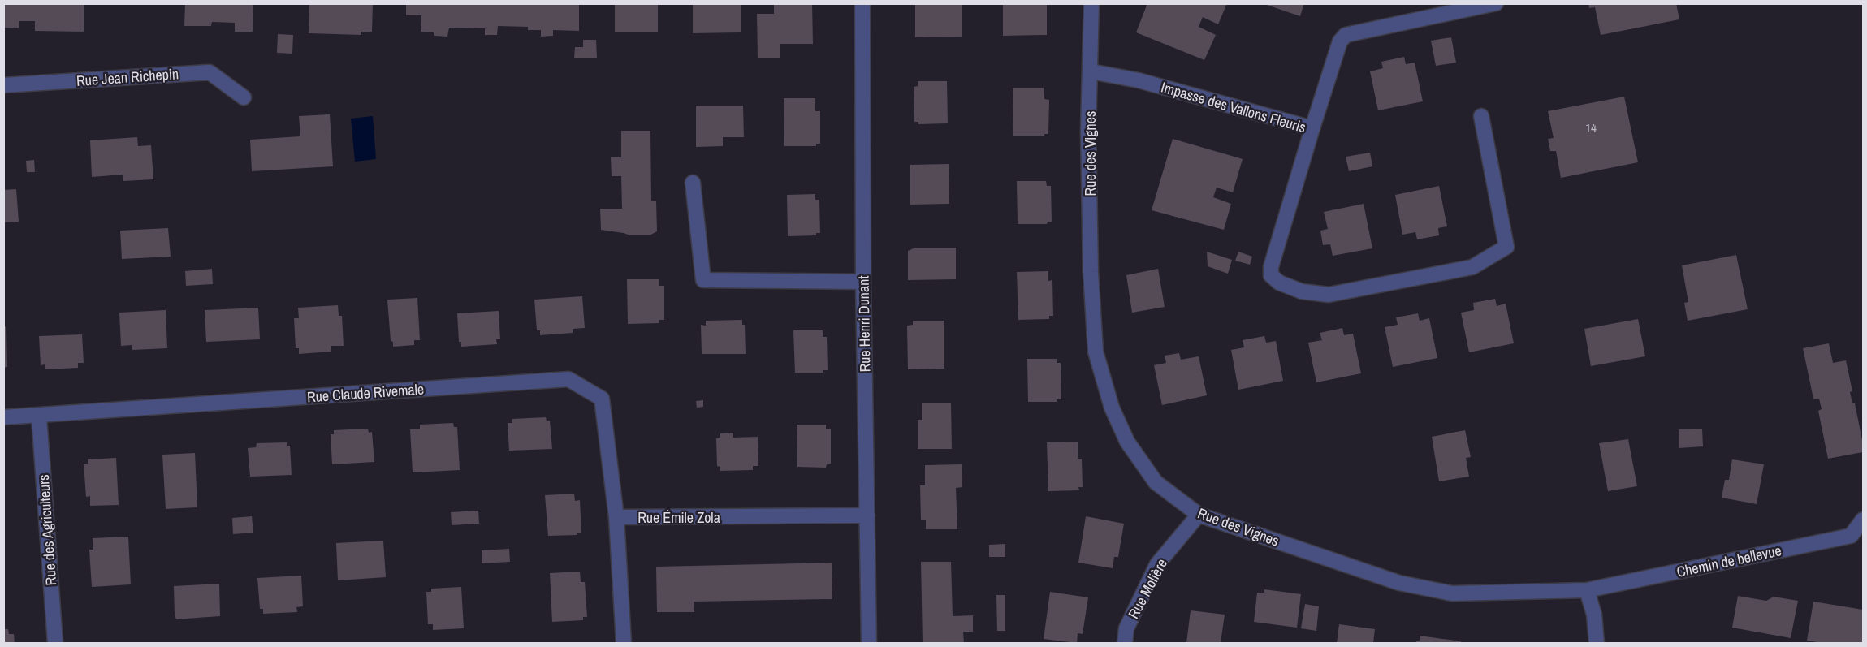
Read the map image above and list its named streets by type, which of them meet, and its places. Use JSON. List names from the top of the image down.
{
  "streets": {
    "street": [
      "Rue Jean Richepin",
      "Impasse des Vallons Fleuris",
      "Rue des Vignes",
      "Rue Henri Dunant",
      "Rue Claude Rivemale",
      "Rue Émile Zola",
      "Rue des Agriculteurs",
      "Chemin de bellevue",
      "Rue Molière"
    ]
  },
  "crossings": [
    ["Impasse des Vallons Fleuris", "Rue des Vignes"],
    ["Rue des Vignes", "Chemin de bellevue"],
    ["Rue des Vignes", "Rue Molière"],
    ["Rue Henri Dunant", "Rue Émile Zola"],
    ["Rue Claude Rivemale", "Rue Émile Zola"],
    ["Rue Claude Rivemale", "Rue des Agriculteurs"]
  ],
  "house_numbers": ["14"]
}
